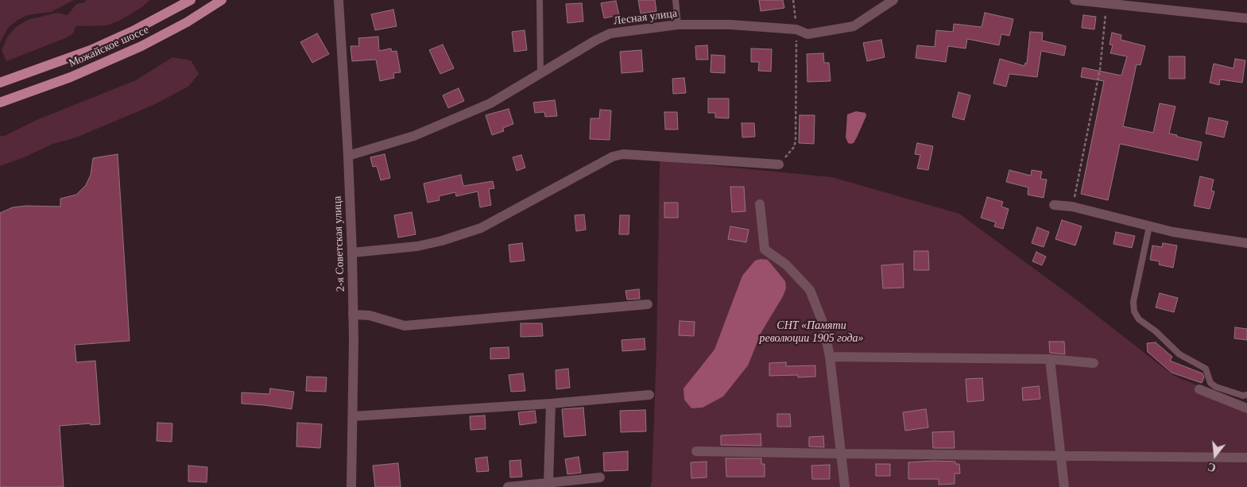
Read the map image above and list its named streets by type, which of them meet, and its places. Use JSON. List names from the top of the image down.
{
  "streets": {
    "main road": ["Можайское шоссе"],
    "street": ["Лесная улица", "2-я Советская улица"]
  },
  "crossings": [
    ["Лесная улица", "2-я Советская улица"]
  ],
  "parks": ["СНТ «Памяти революции 1905 года»"],
  "north": "bottom"
}
